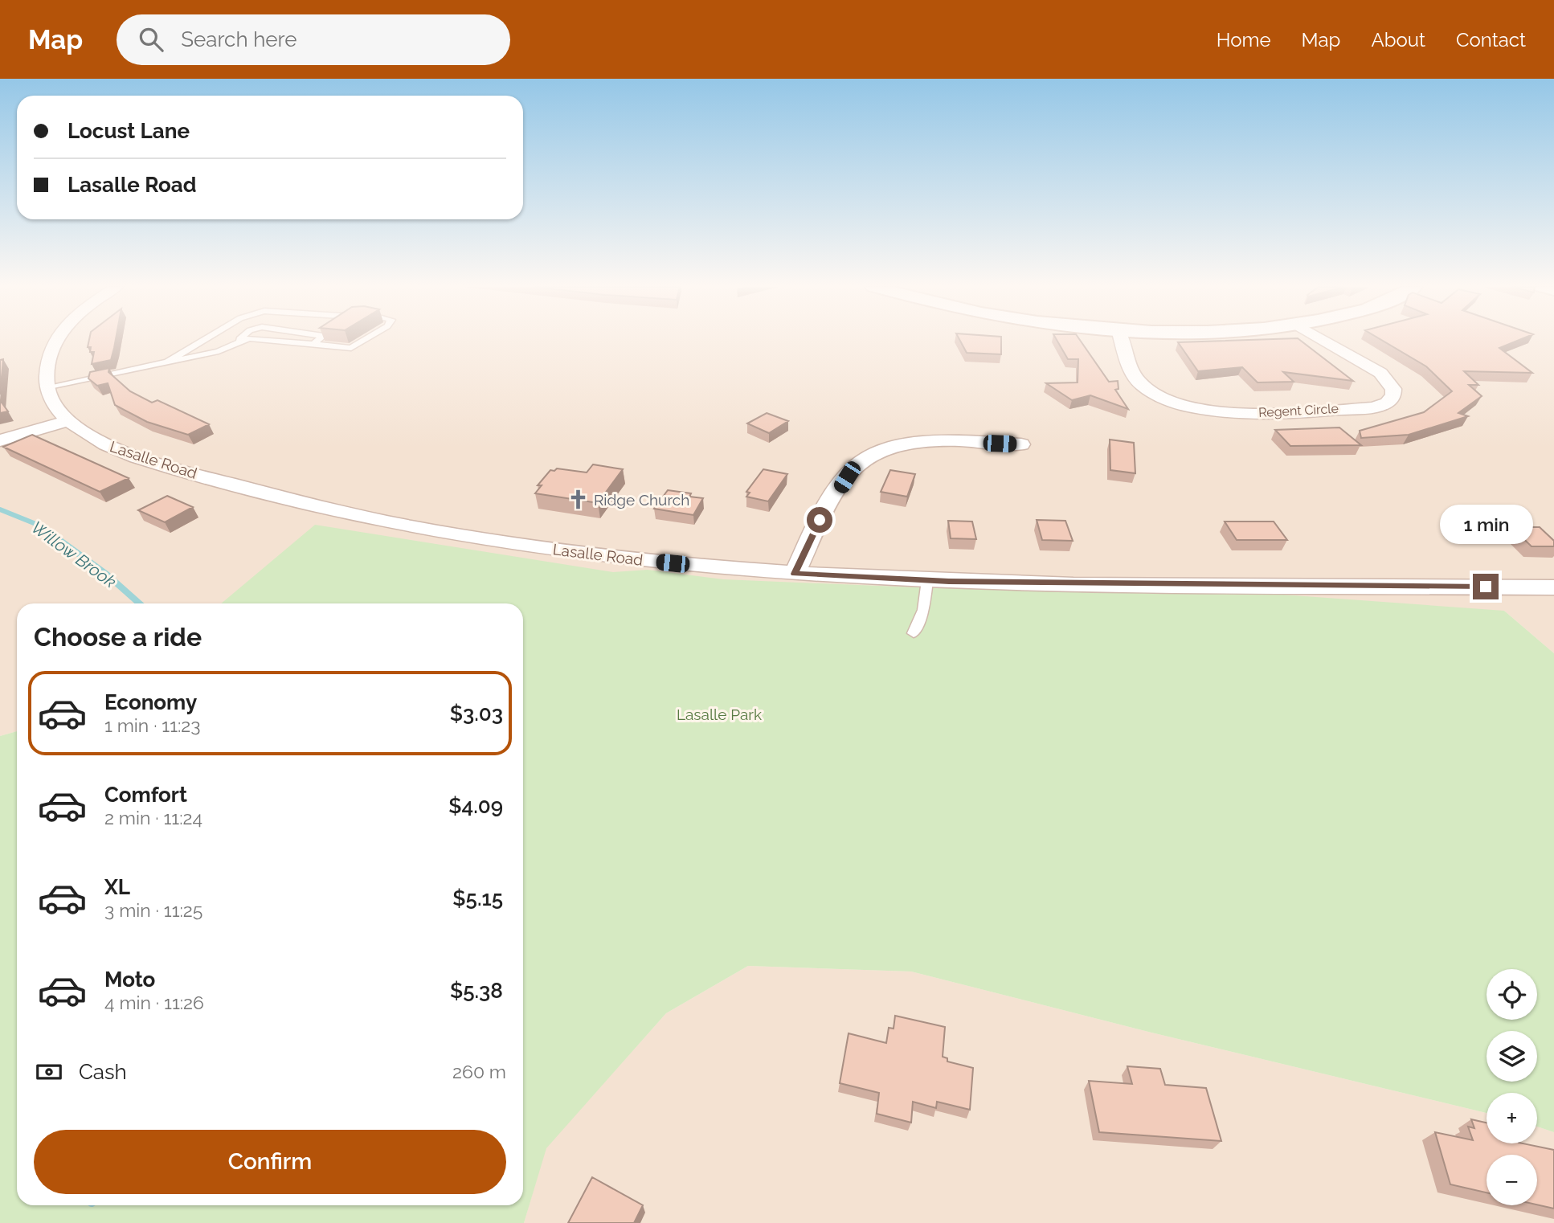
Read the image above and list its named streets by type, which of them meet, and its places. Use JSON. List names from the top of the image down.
{
  "streets": {
    "street": ["Regent Circle", "Lasalle Road"]
  },
  "water": ["Willow Brook"],
  "parks": ["Lasalle Park"],
  "places": {
    "church": ["Ridge Church"]
  },
  "page": {
    "header": "Map",
    "search": "Search here",
    "nav": [
      "Home",
      "Map",
      "About",
      "Contact"
    ],
    "banner": ["Locust Lane", "Lasalle Road"],
    "bubble": "1 min",
    "heading": "Choose a ride",
    "list": [
      {
        "name": "Economy",
        "note": "1 min · 11:23",
        "value": "$3.03"
      },
      {
        "name": "Comfort",
        "note": "2 min · 11:24",
        "value": "$4.09"
      },
      {
        "name": "XL",
        "note": "3 min · 11:25",
        "value": "$5.15"
      },
      {
        "name": "Moto",
        "note": "4 min · 11:26",
        "value": "$5.38"
      }
    ],
    "map_buttons": ["+", "−"],
    "pay": ["Cash", "260 m"],
    "buttons": "Confirm"
  }
}
